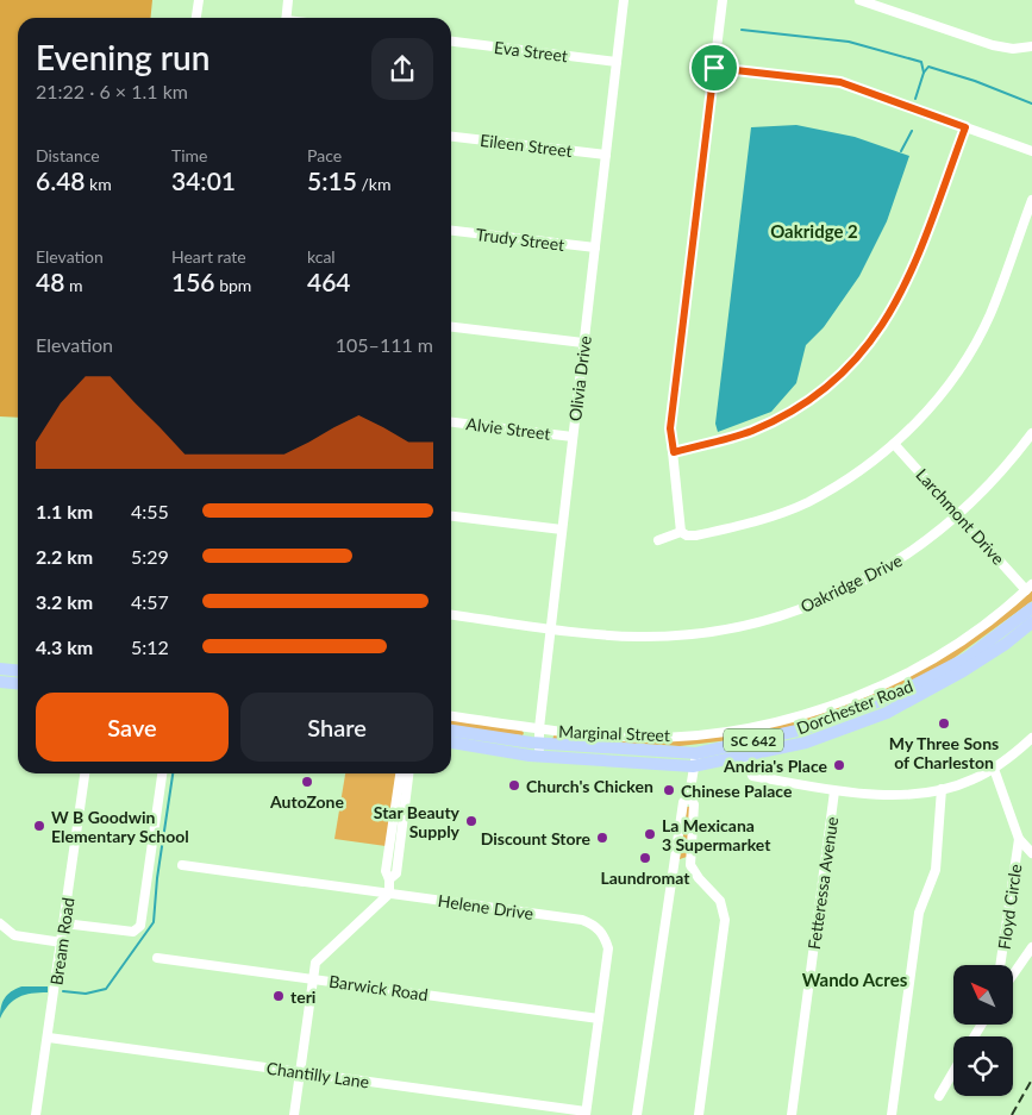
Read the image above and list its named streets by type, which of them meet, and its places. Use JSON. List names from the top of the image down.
{
  "streets": {
    "main road": ["Dorchester Road", "SC 642"],
    "street": [
      "Eva Street",
      "Eileen Street",
      "Trudy Street",
      "Olivia Drive",
      "Alvie Street",
      "Larchmont Drive",
      "Oakridge Drive",
      "Marginal Street",
      "Fetteressa Avenue",
      "Helene Drive",
      "Floyd Circle",
      "Bream Road",
      "Barwick Road",
      "Chantilly Lane"
    ]
  },
  "crossings": [
    ["Eva Street", "Olivia Drive"],
    ["Eileen Street", "Olivia Drive"],
    ["Trudy Street", "Olivia Drive"],
    ["Olivia Drive", "Alvie Street"],
    ["Olivia Drive", "Oakridge Drive"],
    ["Olivia Drive", "Dorchester Road"],
    ["Olivia Drive", "Marginal Street"],
    ["Larchmont Drive", "Oakridge Drive"],
    ["Larchmont Drive", "Marginal Street"],
    ["Helene Drive", "Barwick Road"],
    ["Helene Drive", "Chantilly Lane"],
    ["Bream Road", "Chantilly Lane"]
  ],
  "districts": ["Oakridge 2", "Wando Acres"],
  "places": [
    "My Three Sons of Charleston",
    "Andria's Place",
    "AutoZone",
    "Church's Chicken",
    "Chinese Palace",
    "Star Beauty Supply",
    "W B Goodwin Elementary School",
    "La Mexicana 3 Supermarket",
    "Discount Store",
    "Laundromat",
    "teri"
  ],
  "north": "top left",
  "page": {
    "heading": ["Evening run", "21:22 · 6 × 1.1 km"],
    "stats": [
      ["Distance", "6.48 km"],
      ["Time", "34:01"],
      ["Pace", "5:15 /km"],
      ["Elevation", "48 m"],
      ["Heart rate", "156 bpm"],
      ["kcal", "464"]
    ],
    "chart": ["Elevation", "105–111 m"],
    "list": [
      {
        "name": "1.1 km",
        "note": "4:55"
      },
      {
        "name": "2.2 km",
        "note": "5:29"
      },
      {
        "name": "3.2 km",
        "note": "4:57"
      },
      {
        "name": "4.3 km",
        "note": "5:12"
      }
    ],
    "buttons": ["Save", "Share"]
  }
}
